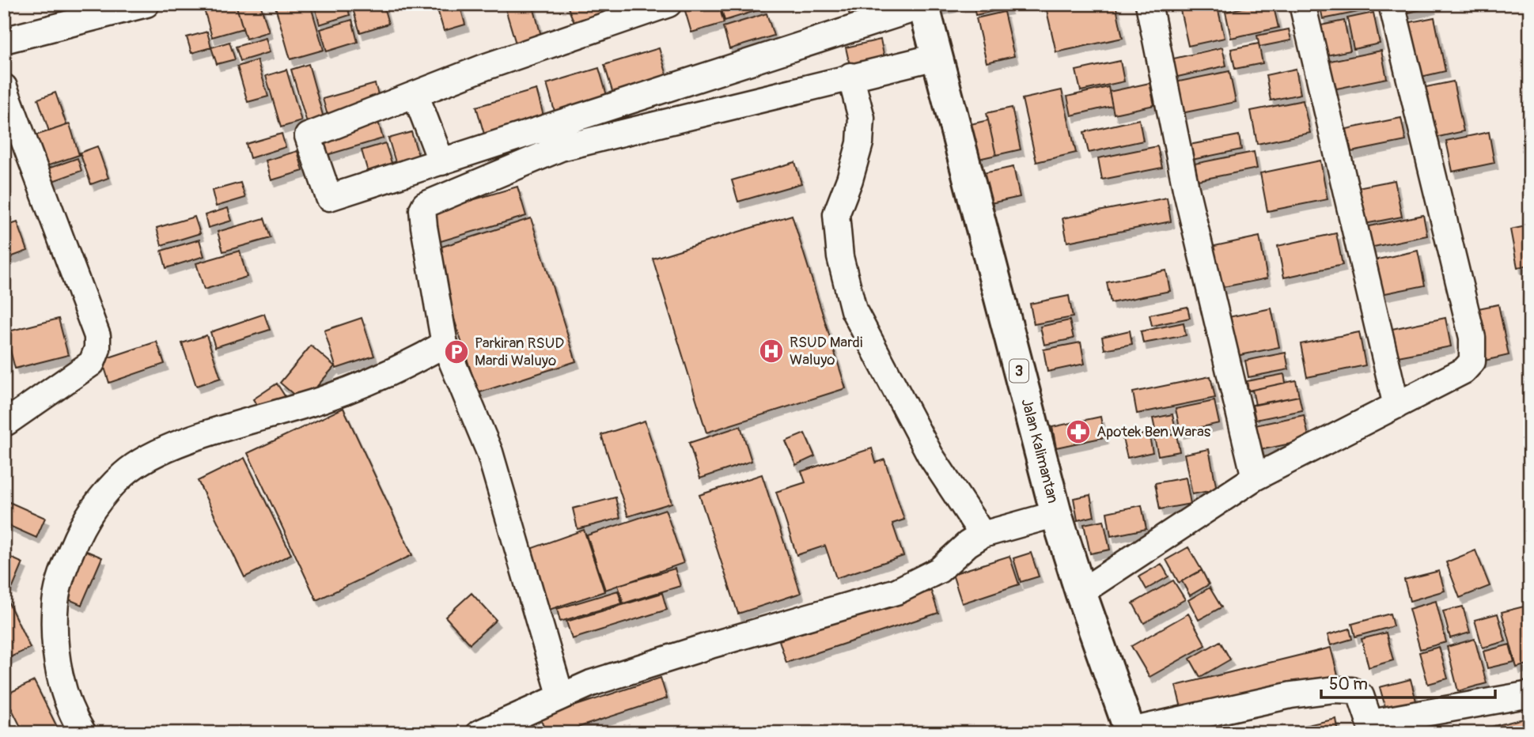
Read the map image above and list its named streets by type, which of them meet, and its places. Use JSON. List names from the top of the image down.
{
  "streets": {
    "highway": ["3", "Jalan Kalimantan"]
  },
  "places": {
    "hospital": ["RSUD Mardi Waluyo"],
    "parking": ["Parkiran RSUD Mardi Waluyo"],
    "pharmacy": ["Apotek Ben Waras"]
  },
  "scale_bar": "50 m"
}
